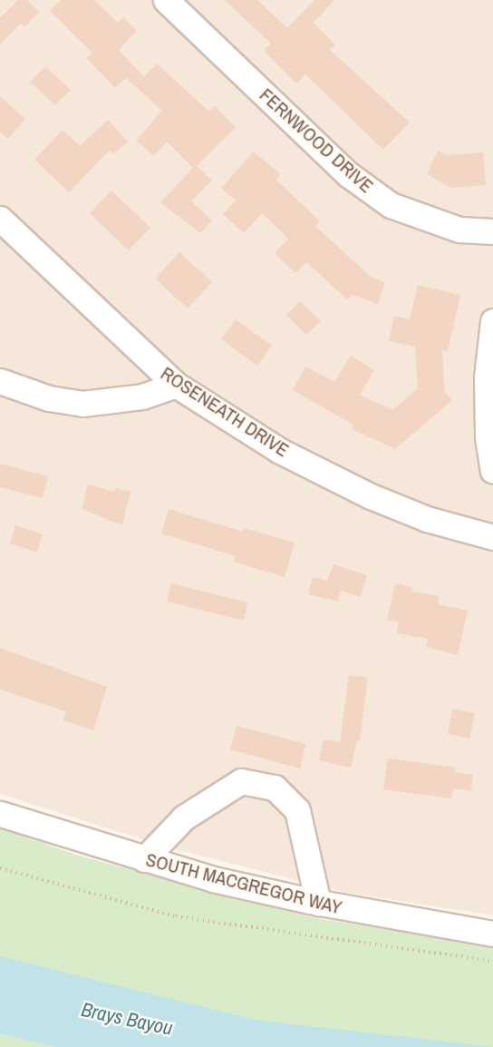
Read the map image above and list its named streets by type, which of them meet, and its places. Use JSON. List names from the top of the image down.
{
  "streets": {
    "street": ["FERNWOOD DRIVE", "ROSENEATH DRIVE", "SOUTH MACGREGOR WAY"]
  },
  "water": ["Brays Bayou"]
}
